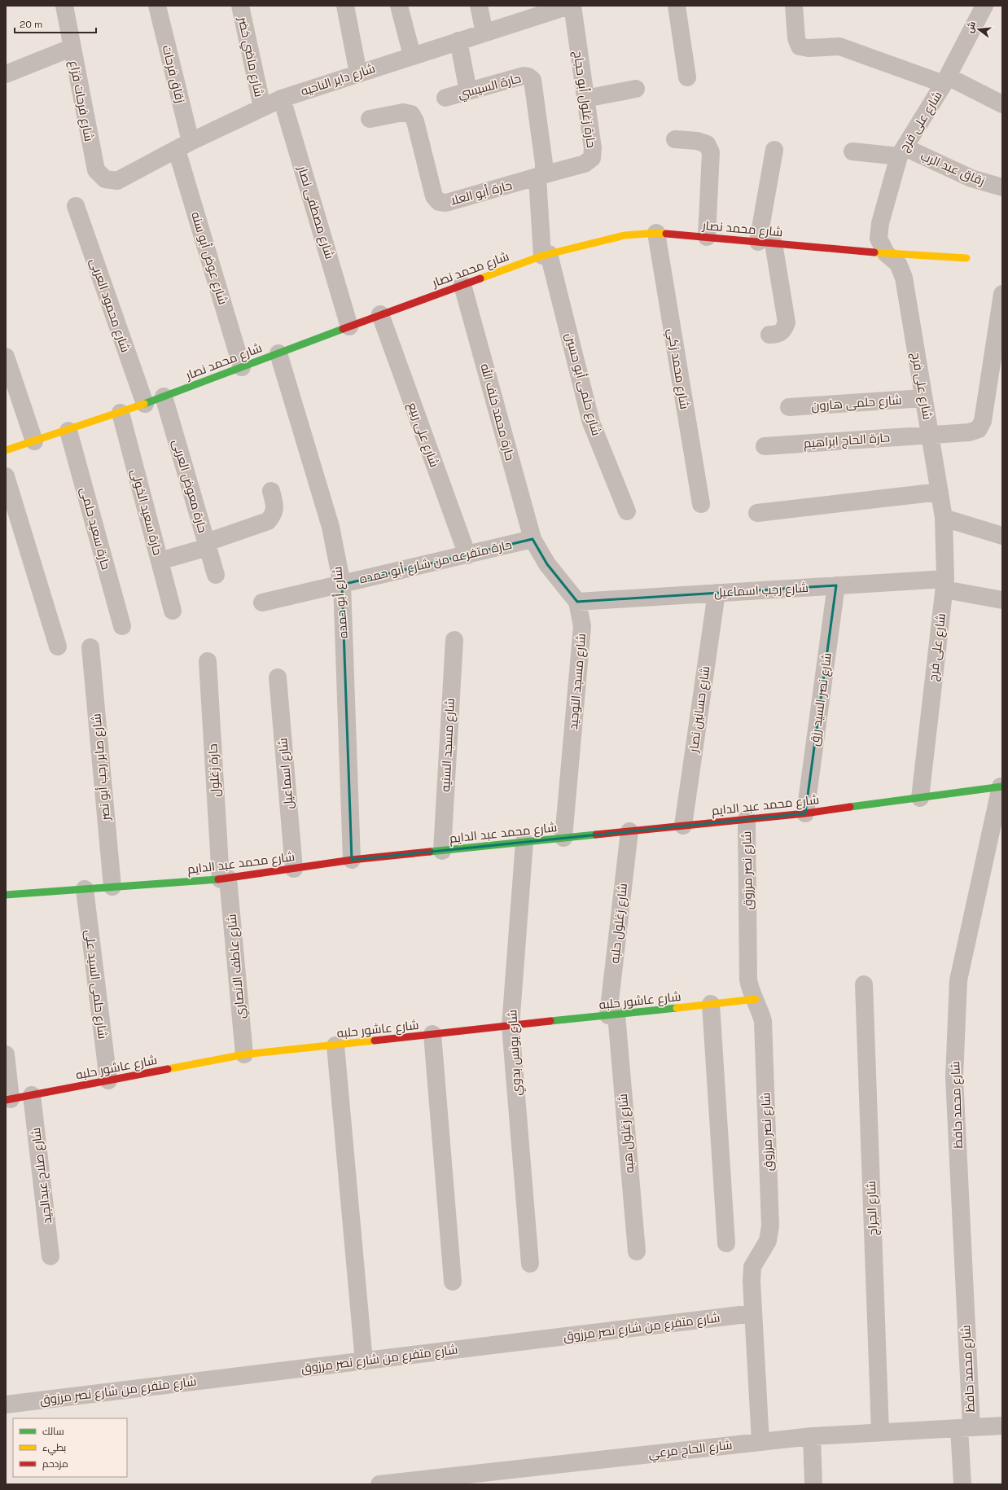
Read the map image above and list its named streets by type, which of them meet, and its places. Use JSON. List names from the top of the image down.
{
  "streets": {
    "street": [
      "شارع ماضي خضر",
      "زقاق فرحات",
      "شارع داير الناحيه",
      "حارة السيسي",
      "حارة زغلول أبو حجاج",
      "شارع فرحات فزاع",
      "شارع على فرج",
      "زقاق عبد الرب",
      "حارة أبو العلا",
      "شارع مصطفى نصار",
      "شارع محمد نصار",
      "شارع عوض أبو سنه",
      "شارع محمود العربى",
      "شارع محمد زكي",
      "شارع حلمى أبو حسين",
      "شارع حلمى هارون",
      "حارة محمد خلف الله",
      "شارع على ربيع",
      "حارة الحاج ابراهيم",
      "حارة معوض العربى",
      "حارة سعيد الخولى",
      "حارة سعيد حلمى",
      "حارة متفرعه من شارع أبو حمده",
      "شارع رجب اسماعيل",
      "شارع أبو حمده",
      "شارع مسجد التوحيد",
      "شارع نصر السيد رزق",
      "شارع حسانين نصار",
      "شارع مسجد السنيه",
      "شارع صابر رجب أبو نصر",
      "حارة زغلول",
      "شارع اسماعيل",
      "شارع محمد عبد الدايم",
      "شارع نصر مرزوق",
      "شارع زغلول حلبه",
      "شارع عاطف الانصاري",
      "شارع حلمى السيد على",
      "شارع عاشور حلبه",
      "شارع يونس بدوي",
      "شارع محمد حافظ",
      "شارع زغلول هبه",
      "شارع صلاح عبدالجيد",
      "شارع الجراج",
      "شارع متفرع من شارع نصر مرزوق",
      "شارع الحاج مرعي"
    ]
  },
  "crossings": [
    ["شارع ماضي خضر", "شارع داير الناحيه"],
    ["زقاق فرحات", "شارع داير الناحيه"],
    ["زقاق فرحات", "شارع عوض أبو سنه"],
    ["شارع داير الناحيه", "حارة زغلول أبو حجاج"],
    ["شارع داير الناحيه", "شارع فرحات فزاع"],
    ["شارع داير الناحيه", "شارع مصطفى نصار"],
    ["شارع داير الناحيه", "شارع عوض أبو سنه"],
    ["حارة السيسي", "حارة زغلول أبو حجاج"],
    ["حارة السيسي", "حارة أبو العلا"],
    ["حارة السيسي", "شارع حلمى أبو حسين"],
    ["حارة زغلول أبو حجاج", "حارة أبو العلا"],
    ["حارة زغلول أبو حجاج", "شارع حلمى أبو حسين"],
    ["شارع على فرج", "زقاق عبد الرب"],
    ["شارع على فرج", "شارع محمد نصار"],
    ["شارع على فرج", "شارع حلمى هارون"],
    ["شارع على فرج", "حارة الحاج ابراهيم"],
    ["شارع على فرج", "شارع رجب اسماعيل"],
    ["شارع على فرج", "شارع محمد عبد الدايم"],
    ["حارة أبو العلا", "شارع حلمى أبو حسين"],
    ["شارع مصطفى نصار", "شارع محمد نصار"],
    ["شارع محمد نصار", "شارع عوض أبو سنه"],
    ["شارع محمد نصار", "شارع محمود العربى"],
    ["شارع محمد نصار", "شارع محمد زكي"],
    ["شارع محمد نصار", "شارع حلمى أبو حسين"],
    ["شارع محمد نصار", "حارة محمد خلف الله"],
    ["شارع محمد نصار", "شارع على ربيع"],
    ["شارع محمد نصار", "حارة معوض العربى"],
    ["شارع محمد نصار", "حارة سعيد الخولى"],
    ["شارع محمد نصار", "حارة سعيد حلمى"],
    ["شارع محمد نصار", "شارع أبو حمده"],
    ["حارة محمد خلف الله", "حارة متفرعه من شارع أبو حمده"],
    ["حارة محمد خلف الله", "شارع مسجد التوحيد"],
    ["شارع على ربيع", "حارة متفرعه من شارع أبو حمده"],
    ["حارة متفرعه من شارع أبو حمده", "شارع أبو حمده"],
    ["حارة متفرعه من شارع أبو حمده", "شارع مسجد التوحيد"],
    ["شارع رجب اسماعيل", "شارع مسجد التوحيد"],
    ["شارع رجب اسماعيل", "شارع نصر السيد رزق"],
    ["شارع رجب اسماعيل", "شارع حسانين نصار"],
    ["شارع أبو حمده", "شارع محمد عبد الدايم"],
    ["شارع مسجد التوحيد", "شارع محمد عبد الدايم"],
    ["شارع نصر السيد رزق", "شارع محمد عبد الدايم"],
    ["شارع حسانين نصار", "شارع محمد عبد الدايم"],
    ["شارع مسجد السنيه", "شارع محمد عبد الدايم"],
    ["شارع صابر رجب أبو نصر", "شارع محمد عبد الدايم"],
    ["حارة زغلول", "شارع محمد عبد الدايم"],
    ["حارة زغلول", "شارع عاطف الانصاري"],
    ["شارع اسماعيل", "شارع محمد عبد الدايم"],
    ["شارع محمد عبد الدايم", "شارع نصر مرزوق"],
    ["شارع محمد عبد الدايم", "شارع زغلول حلبه"],
    ["شارع محمد عبد الدايم", "شارع عاطف الانصاري"],
    ["شارع محمد عبد الدايم", "شارع حلمى السيد على"],
    ["شارع محمد عبد الدايم", "شارع يونس بدوي"],
    ["شارع محمد عبد الدايم", "شارع محمد حافظ"],
    ["شارع نصر مرزوق", "شارع عاشور حلبه"],
    ["شارع نصر مرزوق", "شارع متفرع من شارع نصر مرزوق"],
    ["شارع نصر مرزوق", "شارع الحاج مرعي"],
    ["شارع زغلول حلبه", "شارع عاشور حلبه"],
    ["شارع زغلول حلبه", "شارع زغلول هبه"],
    ["شارع عاطف الانصاري", "شارع عاشور حلبه"],
    ["شارع حلمى السيد على", "شارع عاشور حلبه"],
    ["شارع عاشور حلبه", "شارع يونس بدوي"],
    ["شارع عاشور حلبه", "شارع زغلول هبه"],
    ["شارع عاشور حلبه", "شارع صلاح عبدالجيد"],
    ["شارع محمد حافظ", "شارع الحاج مرعي"],
    ["شارع الجراج", "شارع الحاج مرعي"]
  ],
  "legend": ["سالك", "بطيء", "مزدحم"],
  "scale_bar": "20 m",
  "north": "left"
}
